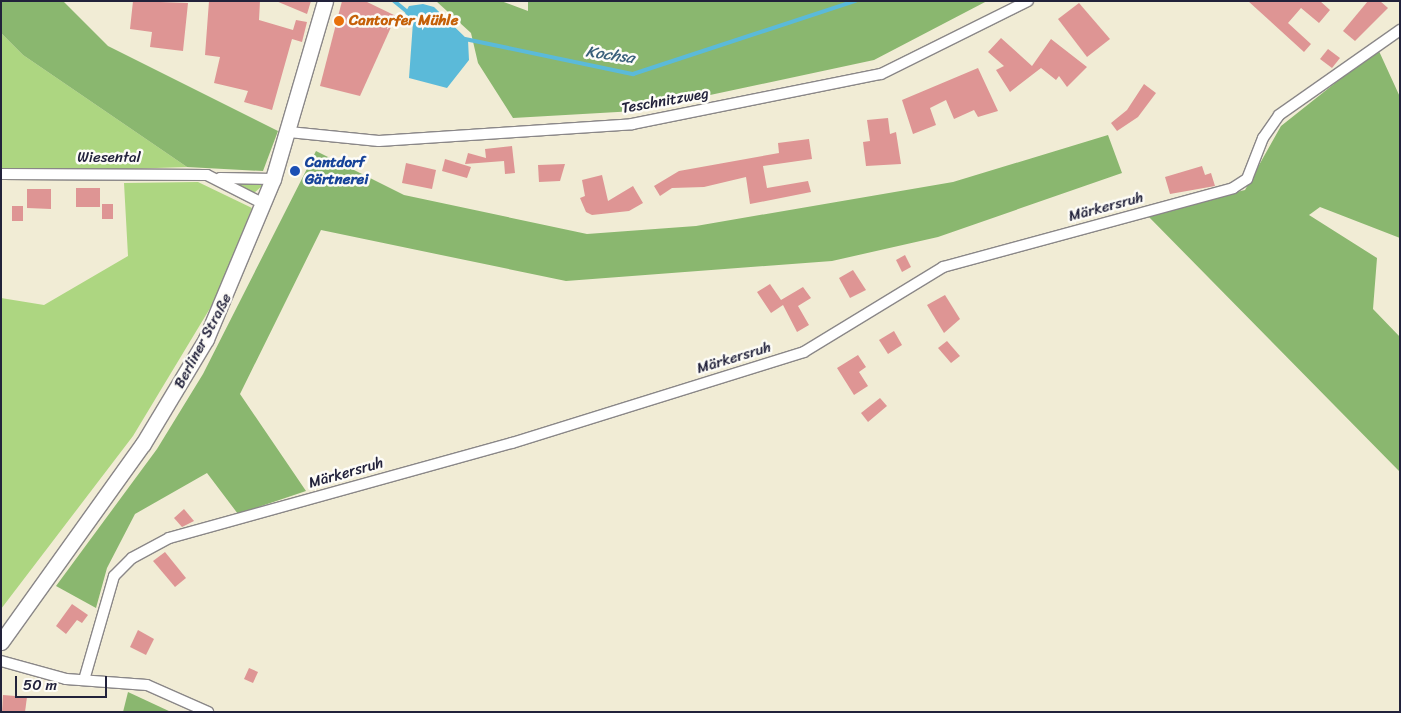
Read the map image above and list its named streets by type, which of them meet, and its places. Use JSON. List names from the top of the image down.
{
  "streets": {
    "main road": ["Berliner Straße"],
    "street": ["Teschnitzweg", "Wiesental", "Märkersruh"]
  },
  "crossings": [
    ["Teschnitzweg", "Berliner Straße"],
    ["Wiesental", "Berliner Straße"]
  ],
  "water": ["Kochsa"],
  "places": ["Cantorfer Mühle", "Cantdorf Gärtnerei"],
  "scale_bar": "50 m"
}
